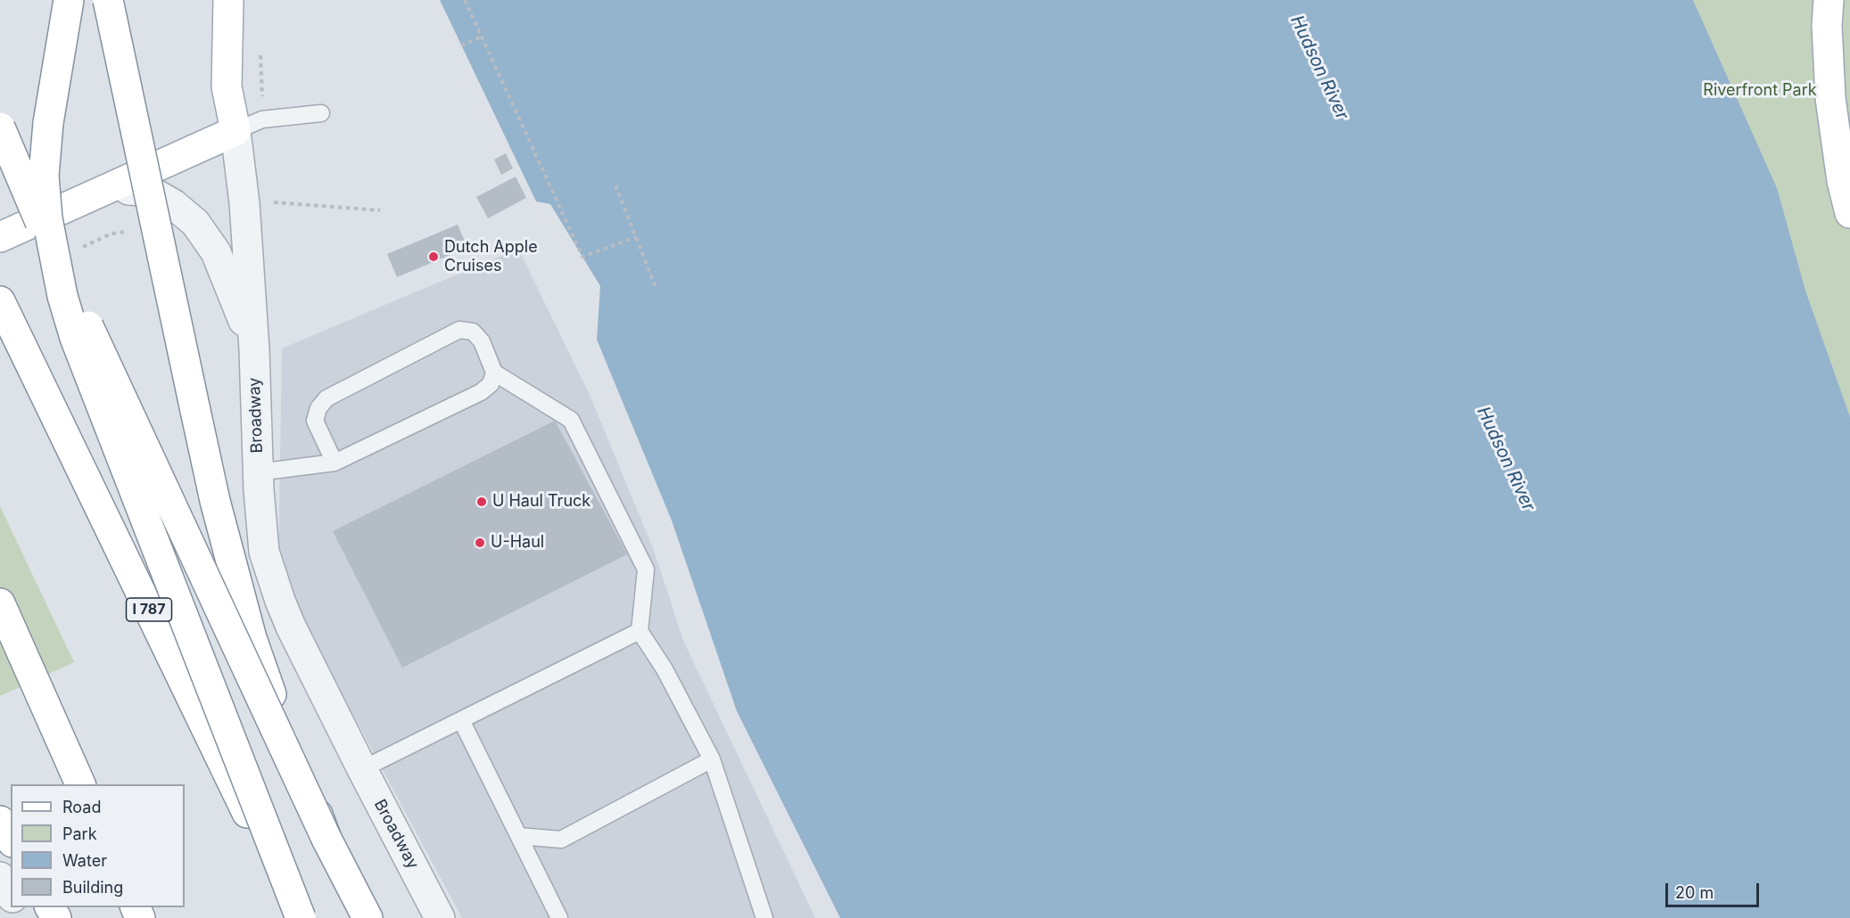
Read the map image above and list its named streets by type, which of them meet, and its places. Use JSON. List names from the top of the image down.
{
  "streets": {
    "main road": ["I 787"],
    "street": ["Broadway"]
  },
  "water": ["Hudson River"],
  "parks": ["Riverfront Park"],
  "places": ["Dutch Apple Cruises", "U Haul Truck", "U-Haul"],
  "legend": [
    "Road",
    "Park",
    "Water",
    "Building"
  ],
  "scale_bar": "20 m"
}
